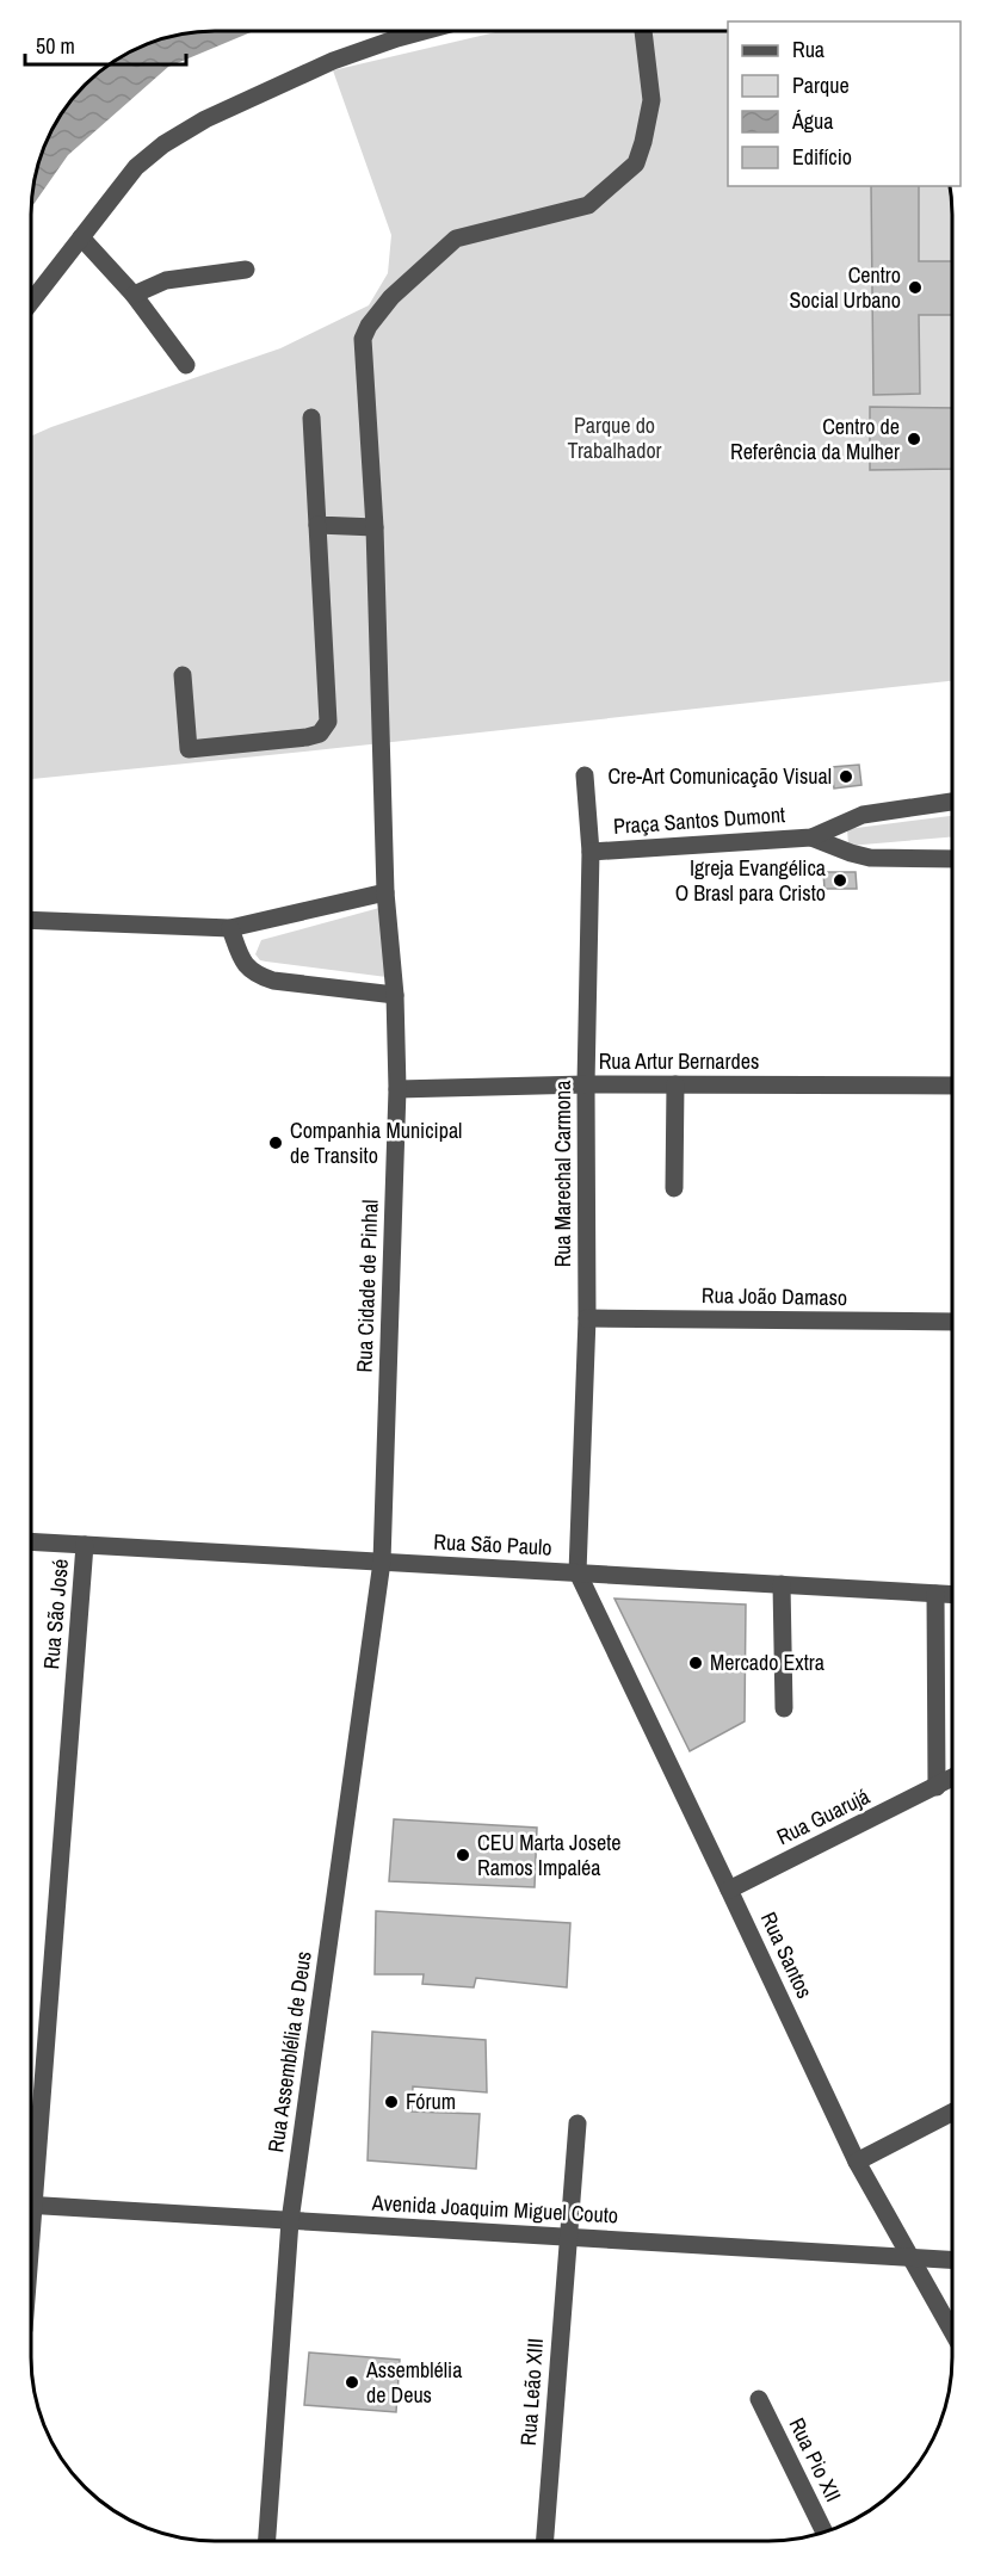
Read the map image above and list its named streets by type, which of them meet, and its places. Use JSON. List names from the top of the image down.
{
  "streets": {
    "street": [
      "Praça Santos Dumont",
      "Rua Artur Bernardes",
      "Rua Marechal Carmona",
      "Rua Cidade de Pinhal",
      "Rua João Damaso",
      "Rua São Paulo",
      "Rua São José",
      "Rua Guarujá",
      "Rua Santos",
      "Rua Assemblélia de Deus",
      "Avenida Joaquim Miguel Couto",
      "Rua Leão XIII",
      "Rua Pio XII"
    ]
  },
  "crossings": [
    ["Praça Santos Dumont", "Rua Marechal Carmona"],
    ["Rua Artur Bernardes", "Rua Marechal Carmona"],
    ["Rua Artur Bernardes", "Rua Cidade de Pinhal"],
    ["Rua Marechal Carmona", "Rua João Damaso"],
    ["Rua Marechal Carmona", "Rua São Paulo"],
    ["Rua Marechal Carmona", "Rua Santos"],
    ["Rua Cidade de Pinhal", "Rua São Paulo"],
    ["Rua Cidade de Pinhal", "Rua Assemblélia de Deus"],
    ["Rua São Paulo", "Rua São José"],
    ["Rua São Paulo", "Rua Santos"],
    ["Rua São Paulo", "Rua Assemblélia de Deus"],
    ["Rua Guarujá", "Rua Santos"],
    ["Rua Santos", "Avenida Joaquim Miguel Couto"],
    ["Rua Assemblélia de Deus", "Avenida Joaquim Miguel Couto"],
    ["Avenida Joaquim Miguel Couto", "Rua Leão XIII"]
  ],
  "parks": ["Parque do Trabalhador"],
  "places": [
    "Centro Social Urbano",
    "Centro de Referência da Mulher",
    "Cre-Art Comunicação Visual",
    "Igreja Evangélica O Brasl para Cristo",
    "Companhia Municipal de Transito",
    "Mercado Extra",
    "CEU Marta Josete Ramos Impaléa",
    "Fórum",
    "Assemblélia de Deus"
  ],
  "legend": [
    "Rua",
    "Parque",
    "Água",
    "Edifício"
  ],
  "scale_bar": "50 m"
}
